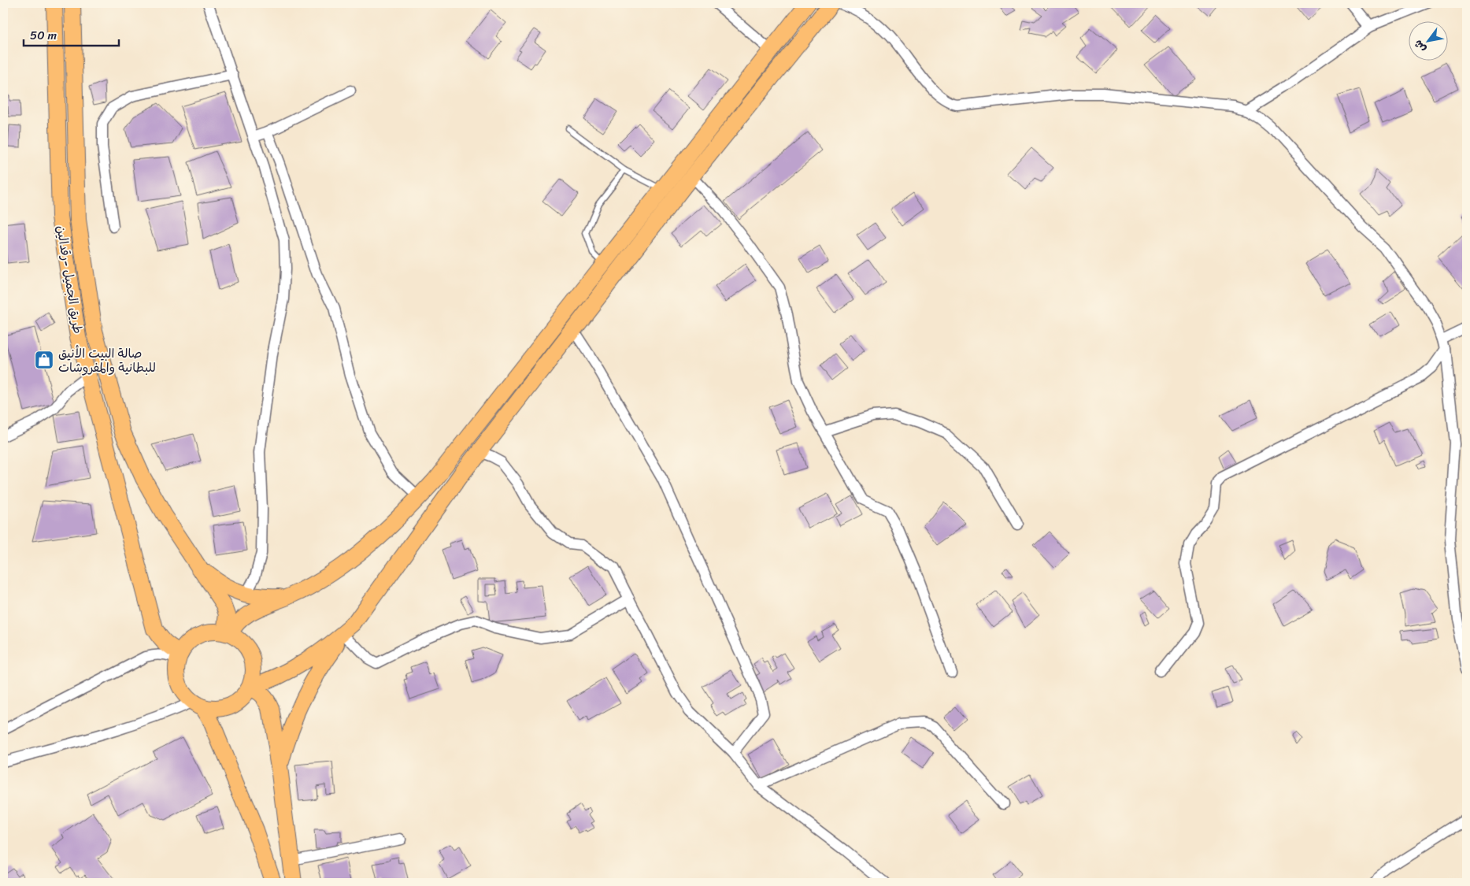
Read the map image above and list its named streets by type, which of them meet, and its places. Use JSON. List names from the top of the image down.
{
  "streets": {
    "main road": ["طريق الجميل -رقدالين"]
  },
  "places": {
    "shop": ["صالة البيت الأنيق للبطانية والمفروشات"]
  },
  "scale_bar": "50 m",
  "north": "bottom left"
}
